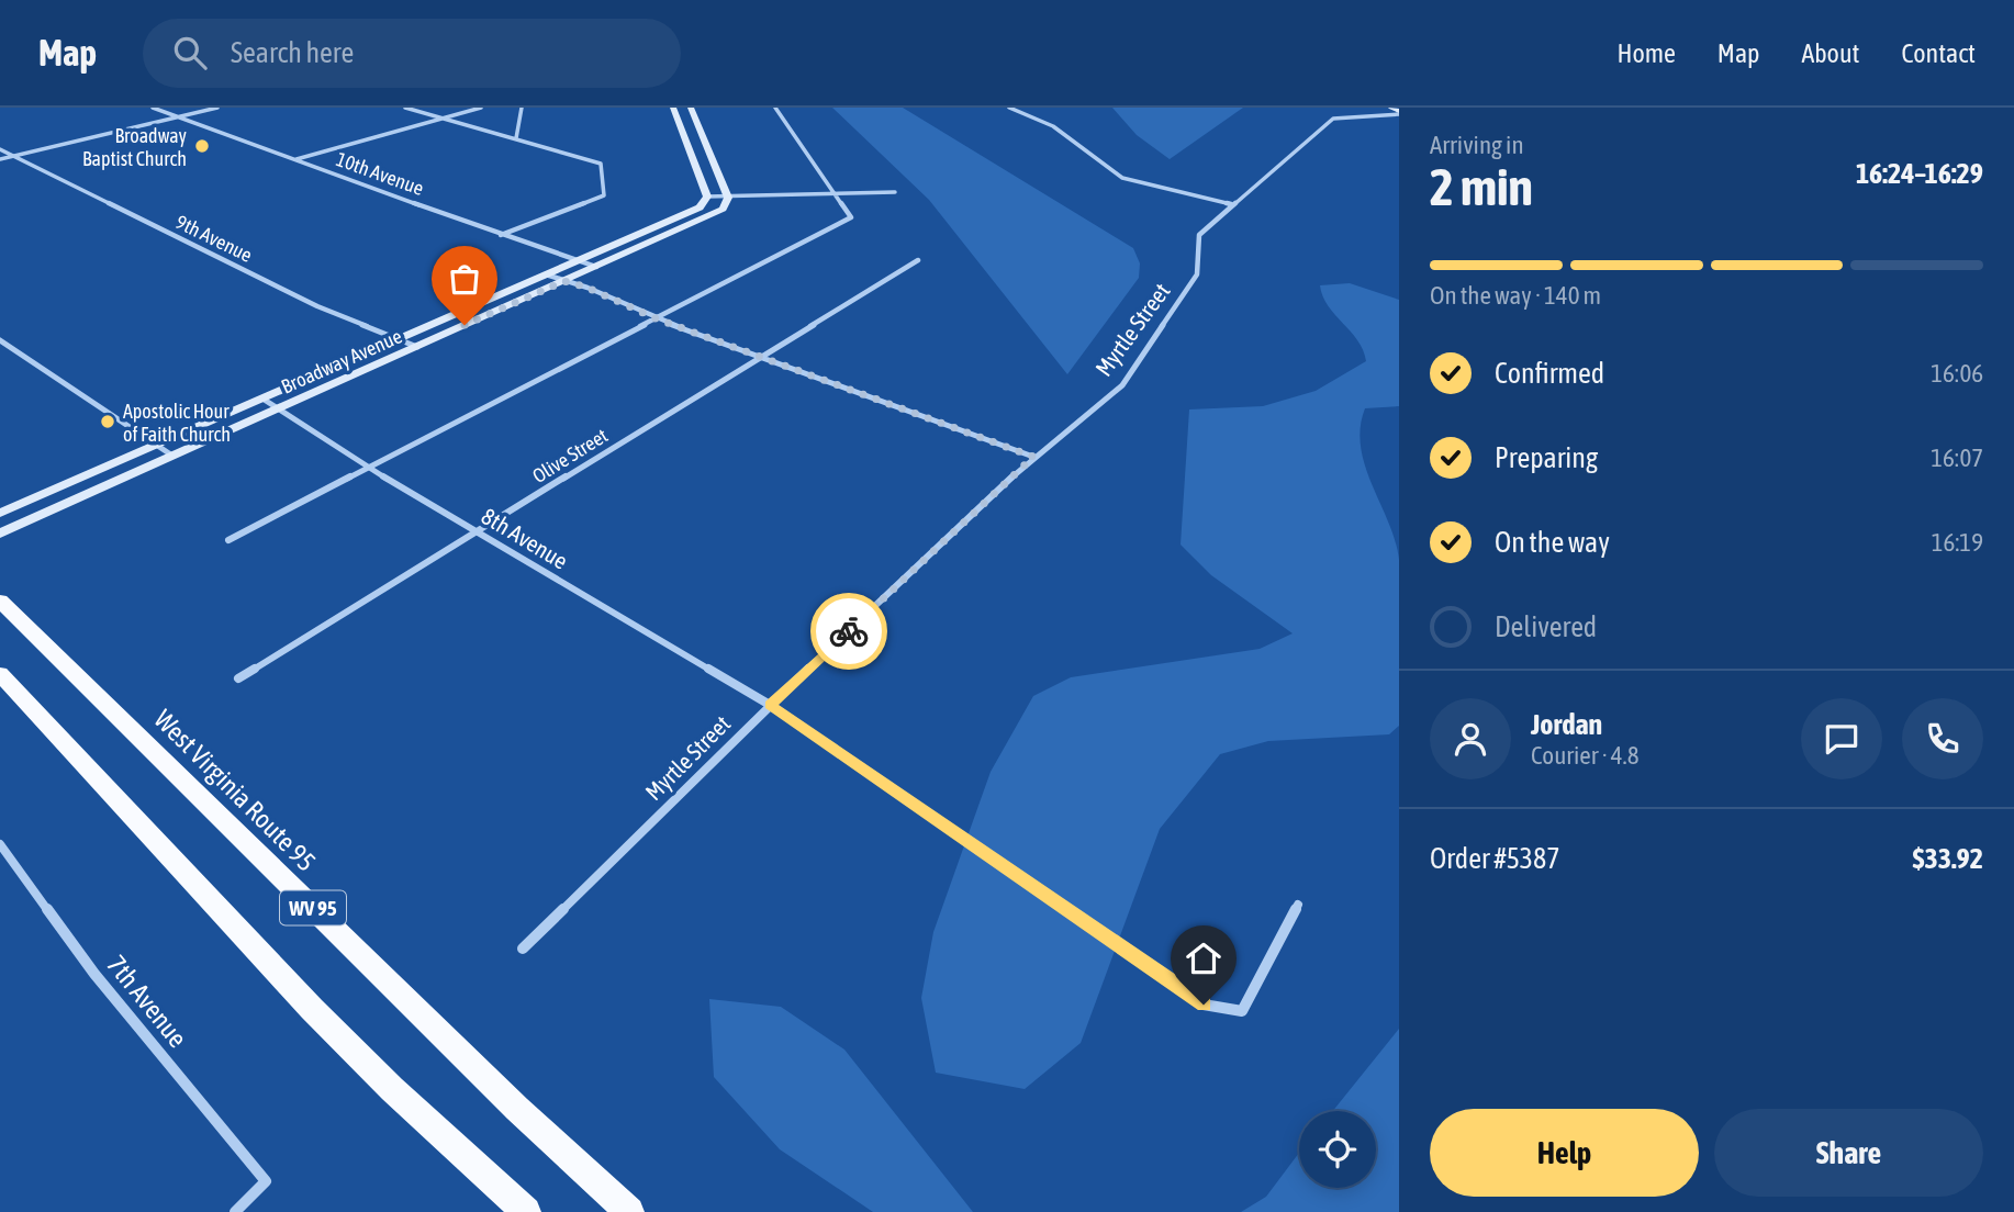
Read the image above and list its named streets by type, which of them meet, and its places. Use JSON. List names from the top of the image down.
{
  "streets": {
    "main road": ["Broadway Avenue", "West Virginia Route 95", "WV 95"],
    "street": [
      "10th Avenue",
      "9th Avenue",
      "Myrtle Street",
      "Olive Street",
      "8th Avenue",
      "7th Avenue"
    ]
  },
  "crossings": [
    ["10th Avenue", "Broadway Avenue"],
    ["9th Avenue", "Broadway Avenue"],
    ["Myrtle Street", "8th Avenue"],
    ["Broadway Avenue", "8th Avenue"],
    ["Olive Street", "8th Avenue"]
  ],
  "places": ["Broadway Baptist Church", "Apostolic Hour of Faith Church"],
  "page": {
    "header": "Map",
    "search": "Search here",
    "nav": [
      "Home",
      "Map",
      "About",
      "Contact"
    ],
    "heading": ["2 min", "Arriving in", "16:24–16:29"],
    "panel": [
      "Jordan",
      "Courier · 4.8",
      "Order #5387",
      "$33.92"
    ],
    "bar": "On the way · 140 m",
    "list": [
      ["Confirmed", "16:06"],
      ["Preparing", "16:07"],
      ["On the way", "16:19"],
      "Delivered"
    ],
    "buttons": ["Help", "Share"]
  }
}
